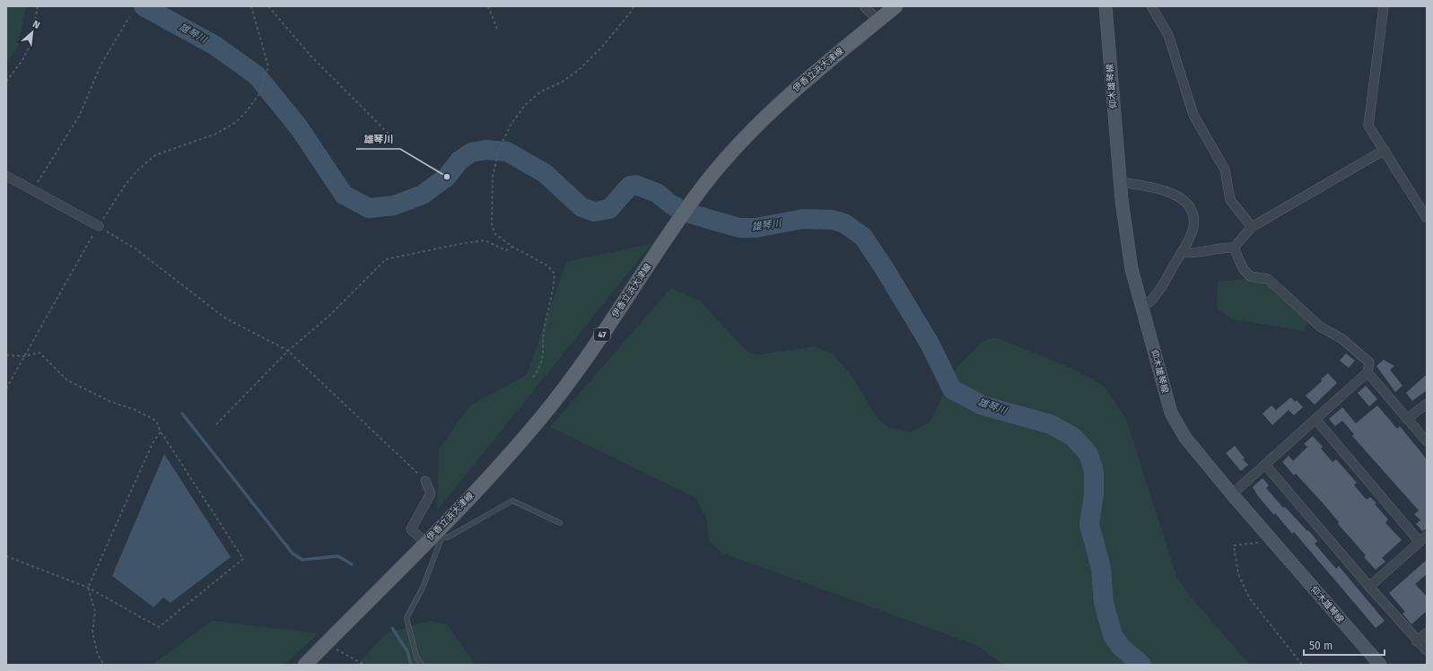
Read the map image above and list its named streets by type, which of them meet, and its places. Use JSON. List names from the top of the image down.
{
  "streets": {
    "main road": ["伊香立浜大津線", "仰木雄琴線", "47"]
  },
  "water": ["雄琴川"],
  "places": ["雄琴川"],
  "scale_bar": "50 m",
  "north": "top right"
}
